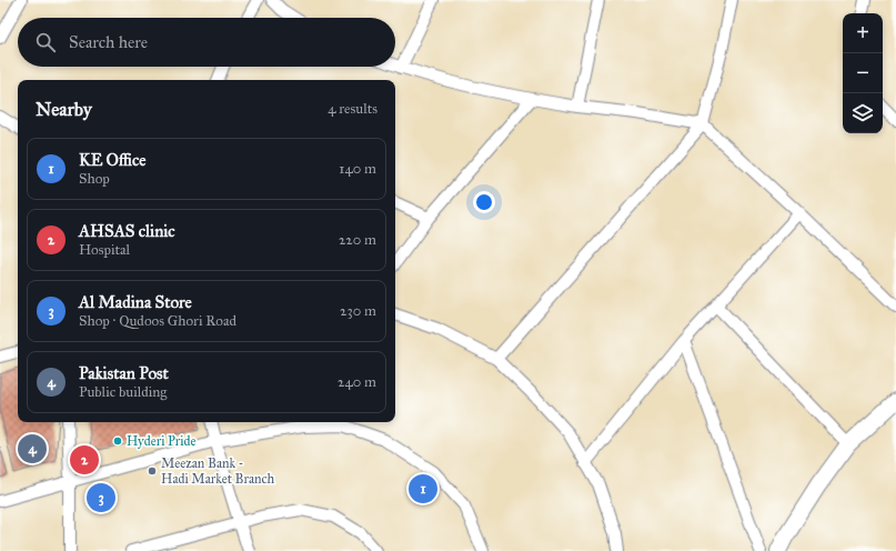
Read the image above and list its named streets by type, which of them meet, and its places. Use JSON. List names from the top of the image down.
{
  "places": ["Hyderi Pride", "Meezan Bank - Hadi Market Branch"],
  "page": {
    "map_buttons": ["+", "−"],
    "search": "Search here",
    "heading": ["Nearby", "4 results"],
    "list": [
      {
        "mark": "1",
        "name": "KE Office",
        "note": "Shop",
        "value": "140 m"
      },
      {
        "mark": "2",
        "name": "AHSAS clinic",
        "note": "Hospital",
        "value": "220 m"
      },
      {
        "mark": "3",
        "name": "Al Madina Store",
        "note": "Shop · Qudoos Ghori Road",
        "value": "230 m"
      },
      {
        "mark": "4",
        "name": "Pakistan Post",
        "note": "Public building",
        "value": "240 m"
      }
    ],
    "pins": [
      "4",
      "2",
      "1",
      "3"
    ]
  }
}
